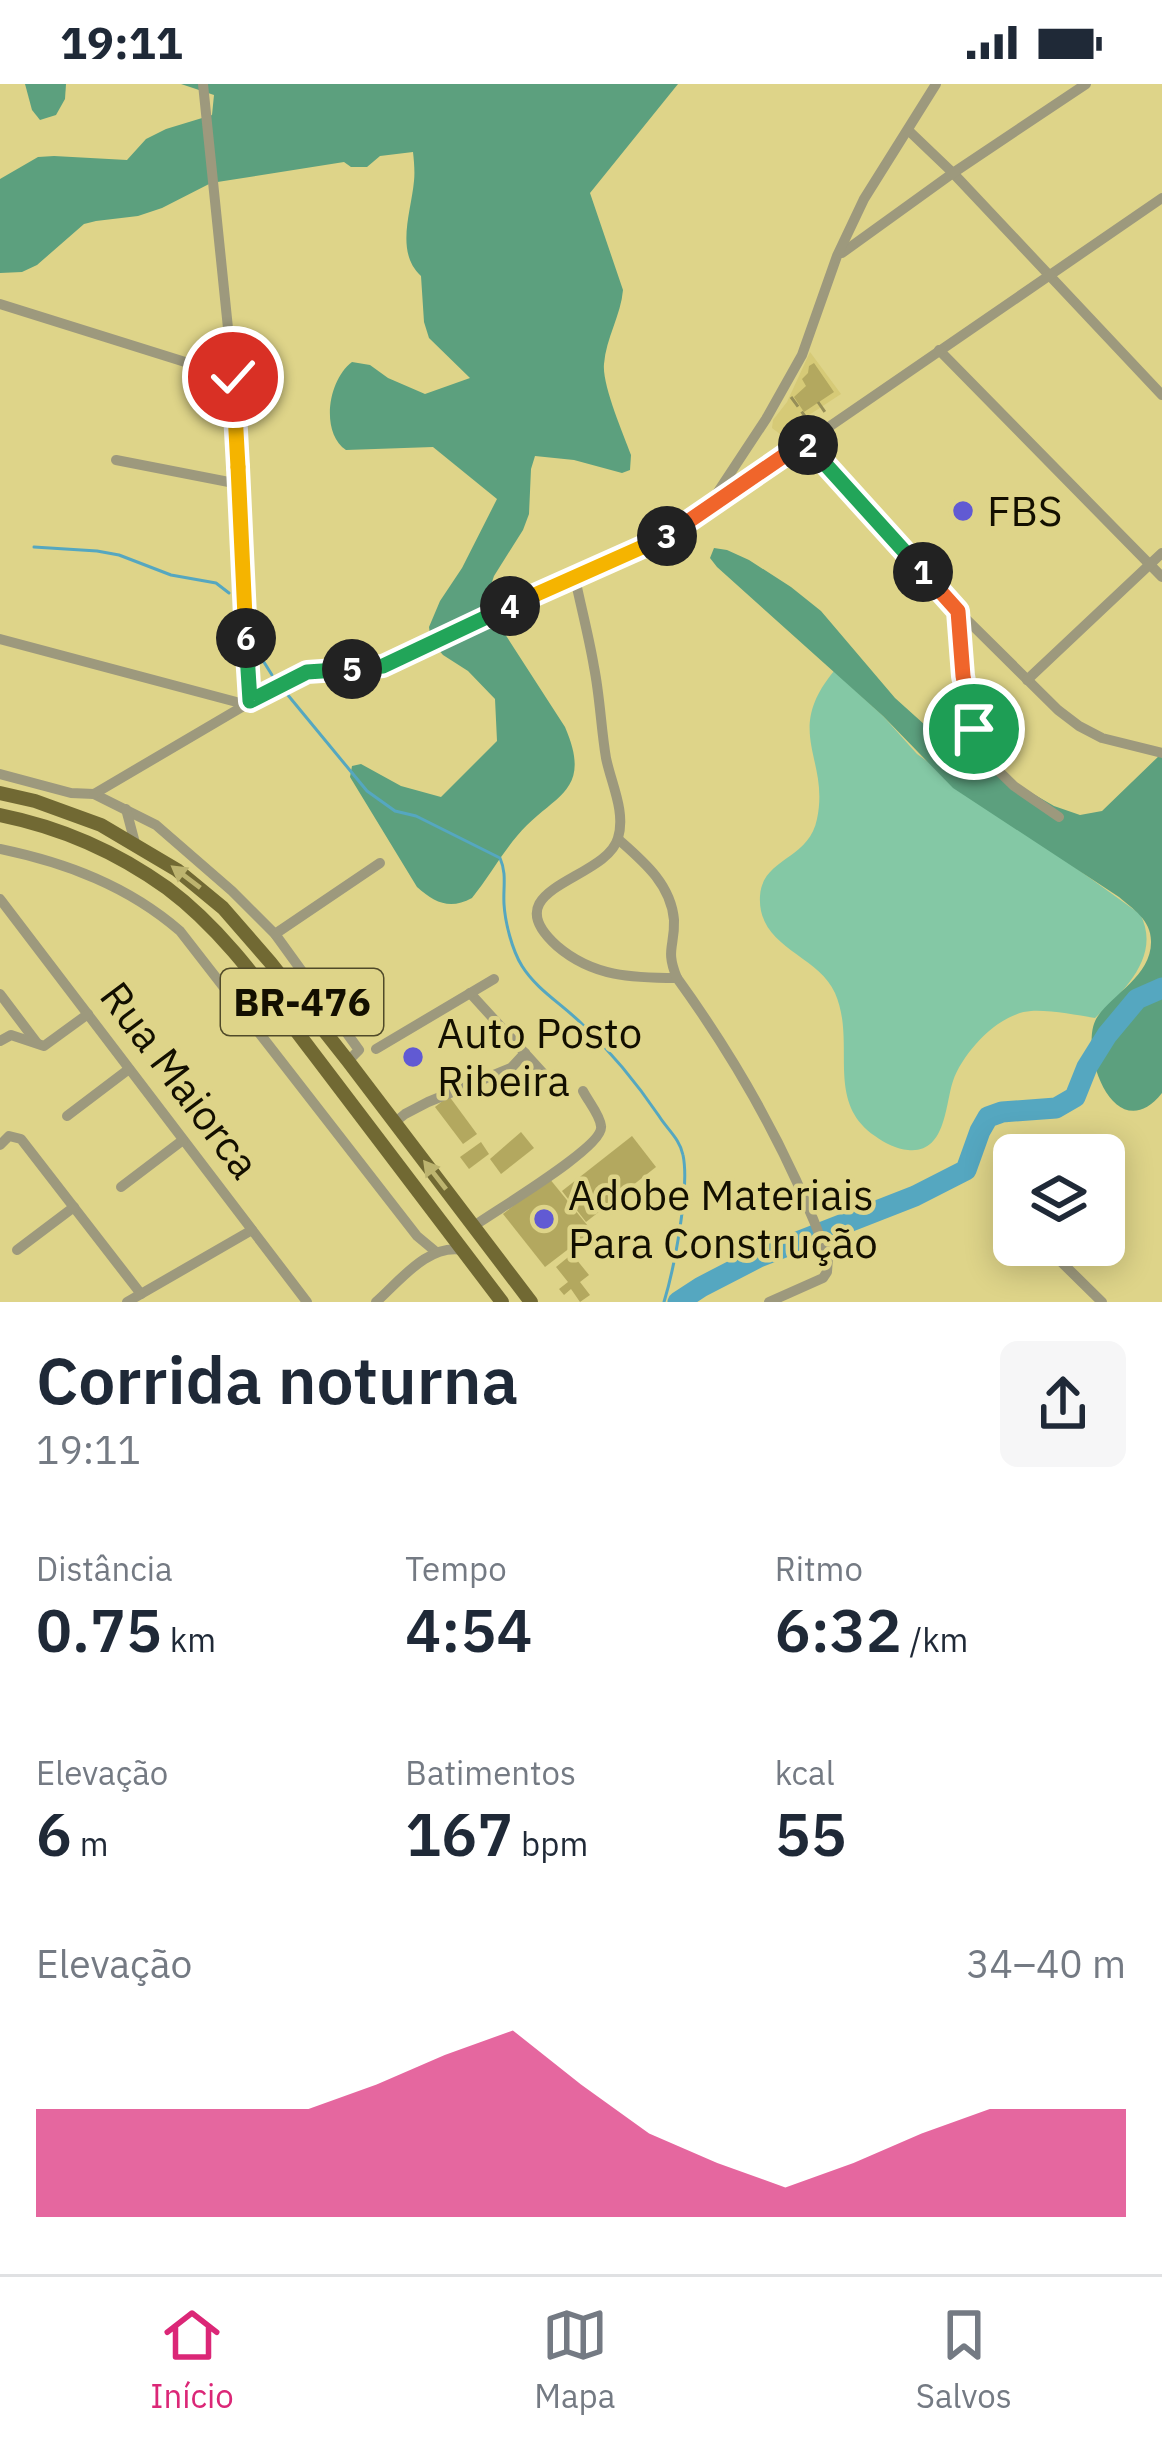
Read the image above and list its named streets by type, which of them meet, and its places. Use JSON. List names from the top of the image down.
{
  "streets": {
    "main road": ["BR-476"],
    "street": ["Rua Maiorca"]
  },
  "places": ["FBS", "Auto Posto Ribeira", "Adobe Materiais Para Construção"],
  "page": {
    "status": "19:11",
    "pins": [
      "2",
      "3",
      "1",
      "4",
      "6",
      "5"
    ],
    "heading": ["Corrida noturna", "19:11"],
    "stats": [
      ["Distância", "0.75 km"],
      ["Tempo", "4:54"],
      ["Ritmo", "6:32 /km"],
      ["Elevação", "6 m"],
      ["Batimentos", "167 bpm"],
      ["kcal", "55"]
    ],
    "chart": ["Elevação", "34–40 m"],
    "tabs": ["Início", "Mapa", "Salvos"]
  }
}
